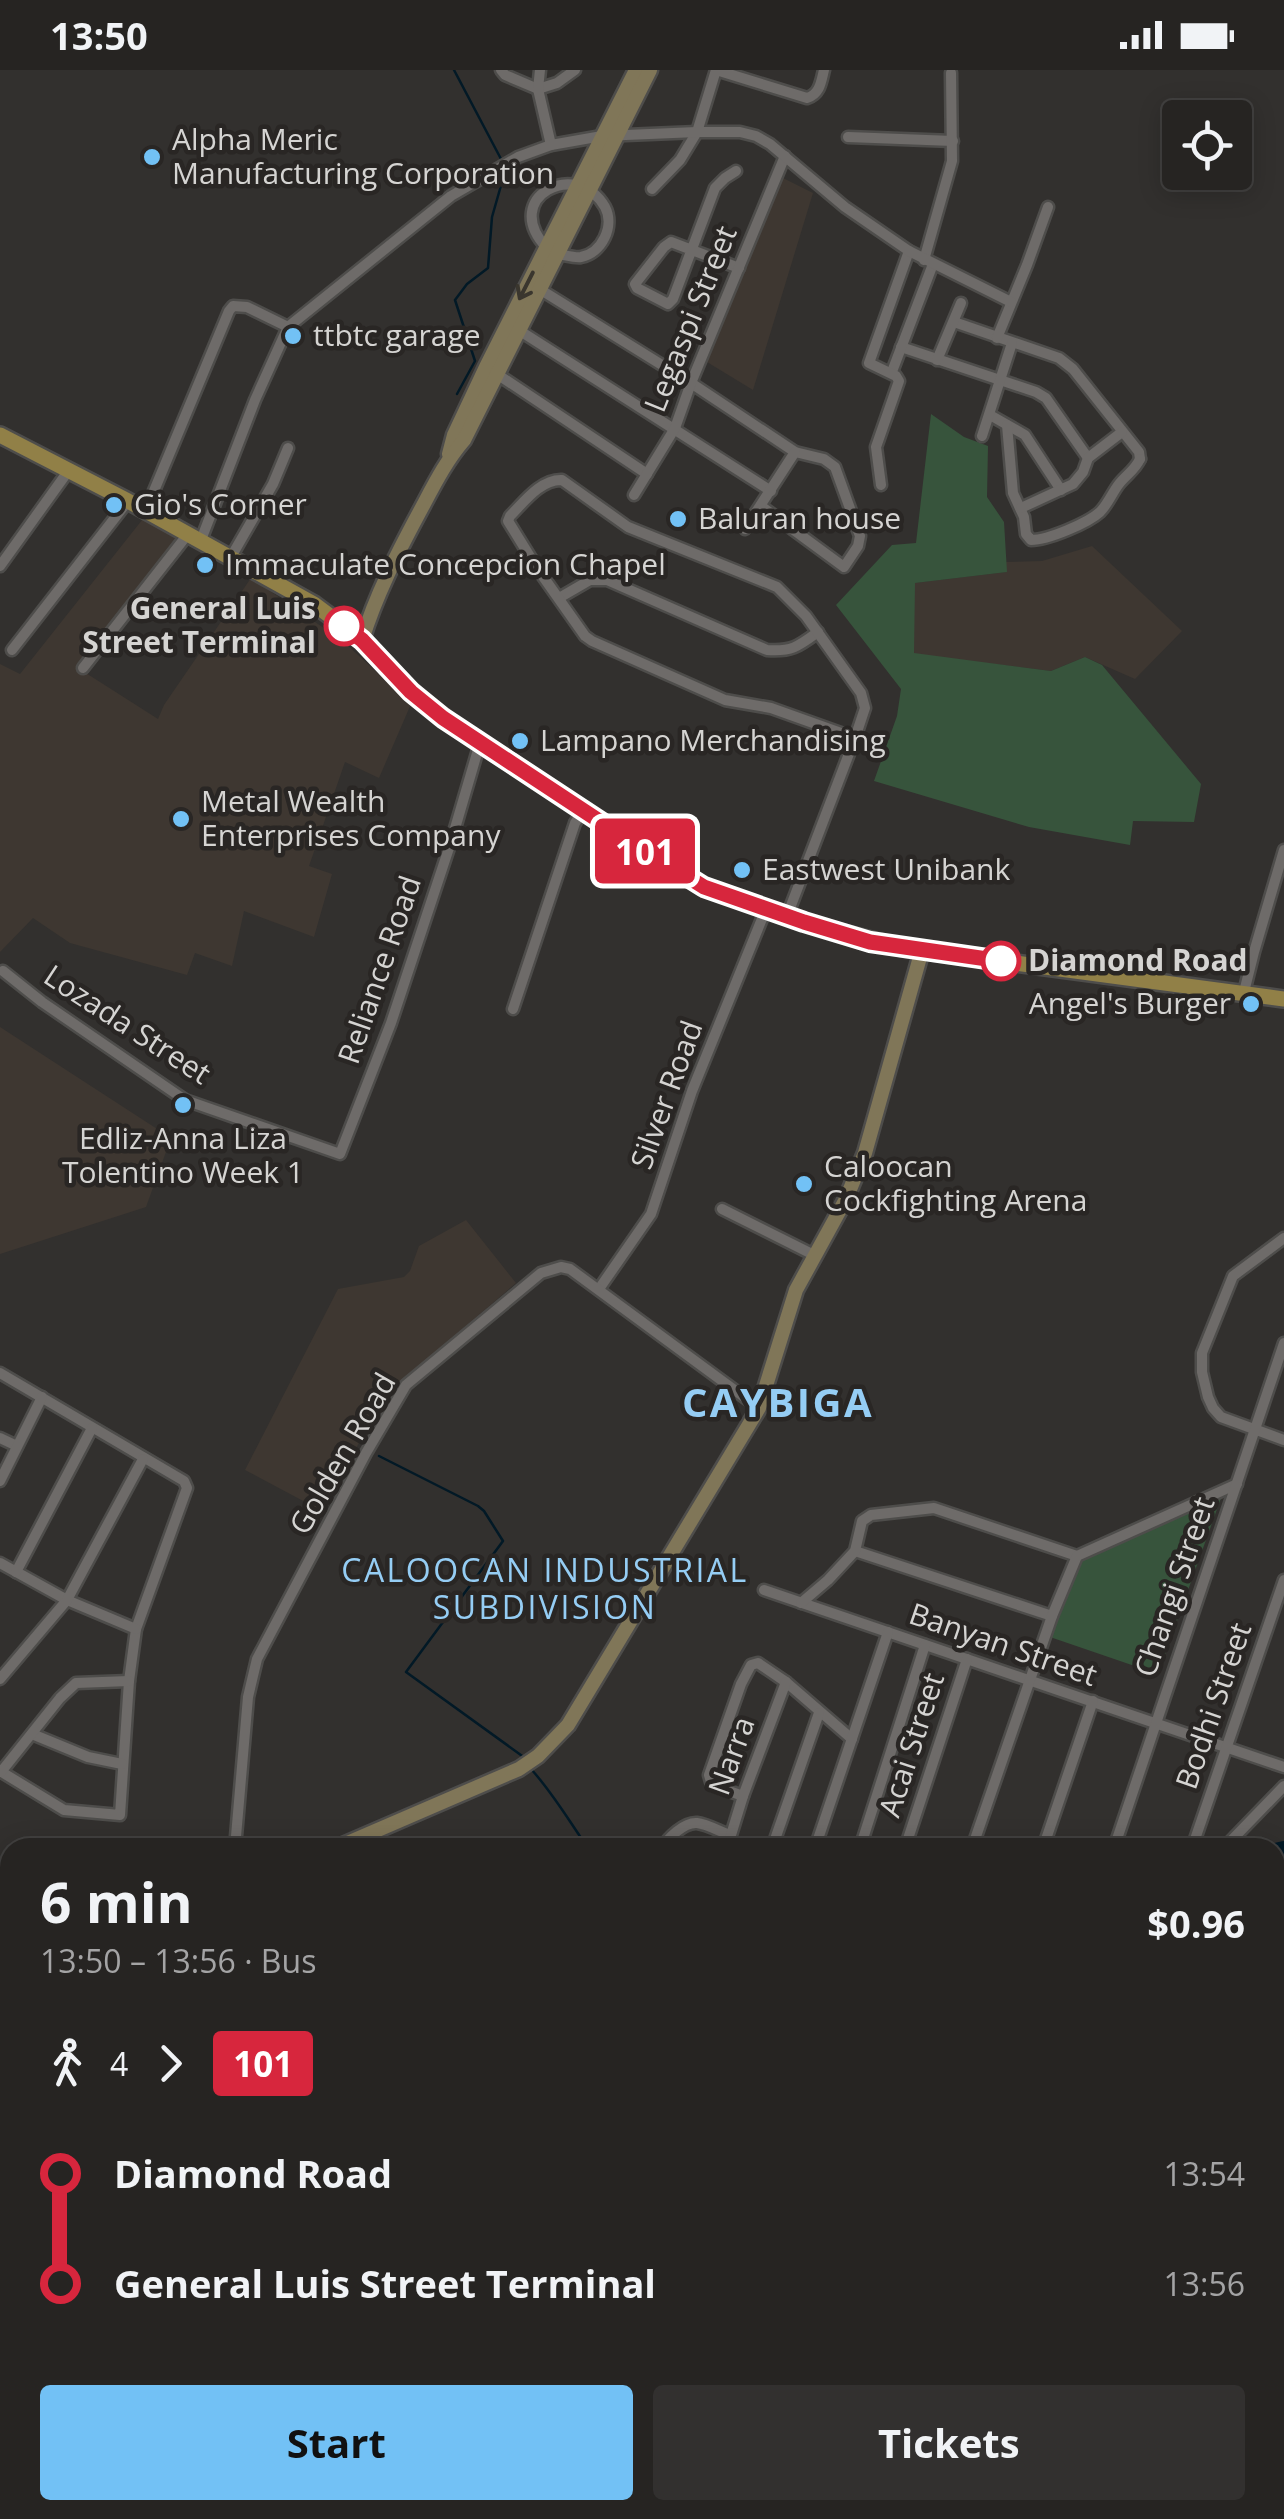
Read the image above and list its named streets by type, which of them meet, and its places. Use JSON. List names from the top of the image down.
{
  "streets": {
    "street": [
      "Legaspi Street",
      "Reliance Road",
      "Lozada Street",
      "Silver Road",
      "Golden Road",
      "Changi Street",
      "Banyan Street",
      "Bodhi Street",
      "Acai Street",
      "Narra"
    ]
  },
  "crossings": [
    ["Reliance Road", "Lozada Street"],
    ["Silver Road", "Golden Road"],
    ["Changi Street", "Banyan Street"],
    ["Banyan Street", "Bodhi Street"],
    ["Banyan Street", "Acai Street"]
  ],
  "districts": ["CAYBIGA", "CALOOCAN INDUSTRIAL SUBDIVISION"],
  "places": [
    "Alpha Meric Manufacturing Corporation",
    "ttbtc garage",
    "Gio's Corner",
    "Baluran house",
    "Immaculate Concepcion Chapel",
    "General Luis Street Terminal",
    "Lampano Merchandising",
    "Metal Wealth Enterprises Company",
    "Eastwest Unibank",
    "Diamond Road",
    "Angel's Burger",
    "Edliz-Anna Liza Tolentino Week 1",
    "Caloocan Cockfighting Arena"
  ],
  "lines": ["bus line 101"],
  "page": {
    "status": "13:50",
    "on_map": "101",
    "heading": ["6 min", "13:50 – 13:56 · Bus", "$0.96"],
    "legs": ["4", "101"],
    "list": [
      {
        "name": "Diamond Road",
        "value": "13:54"
      },
      {
        "name": "General Luis Street Terminal",
        "value": "13:56"
      }
    ],
    "buttons": ["Start", "Tickets"]
  }
}
